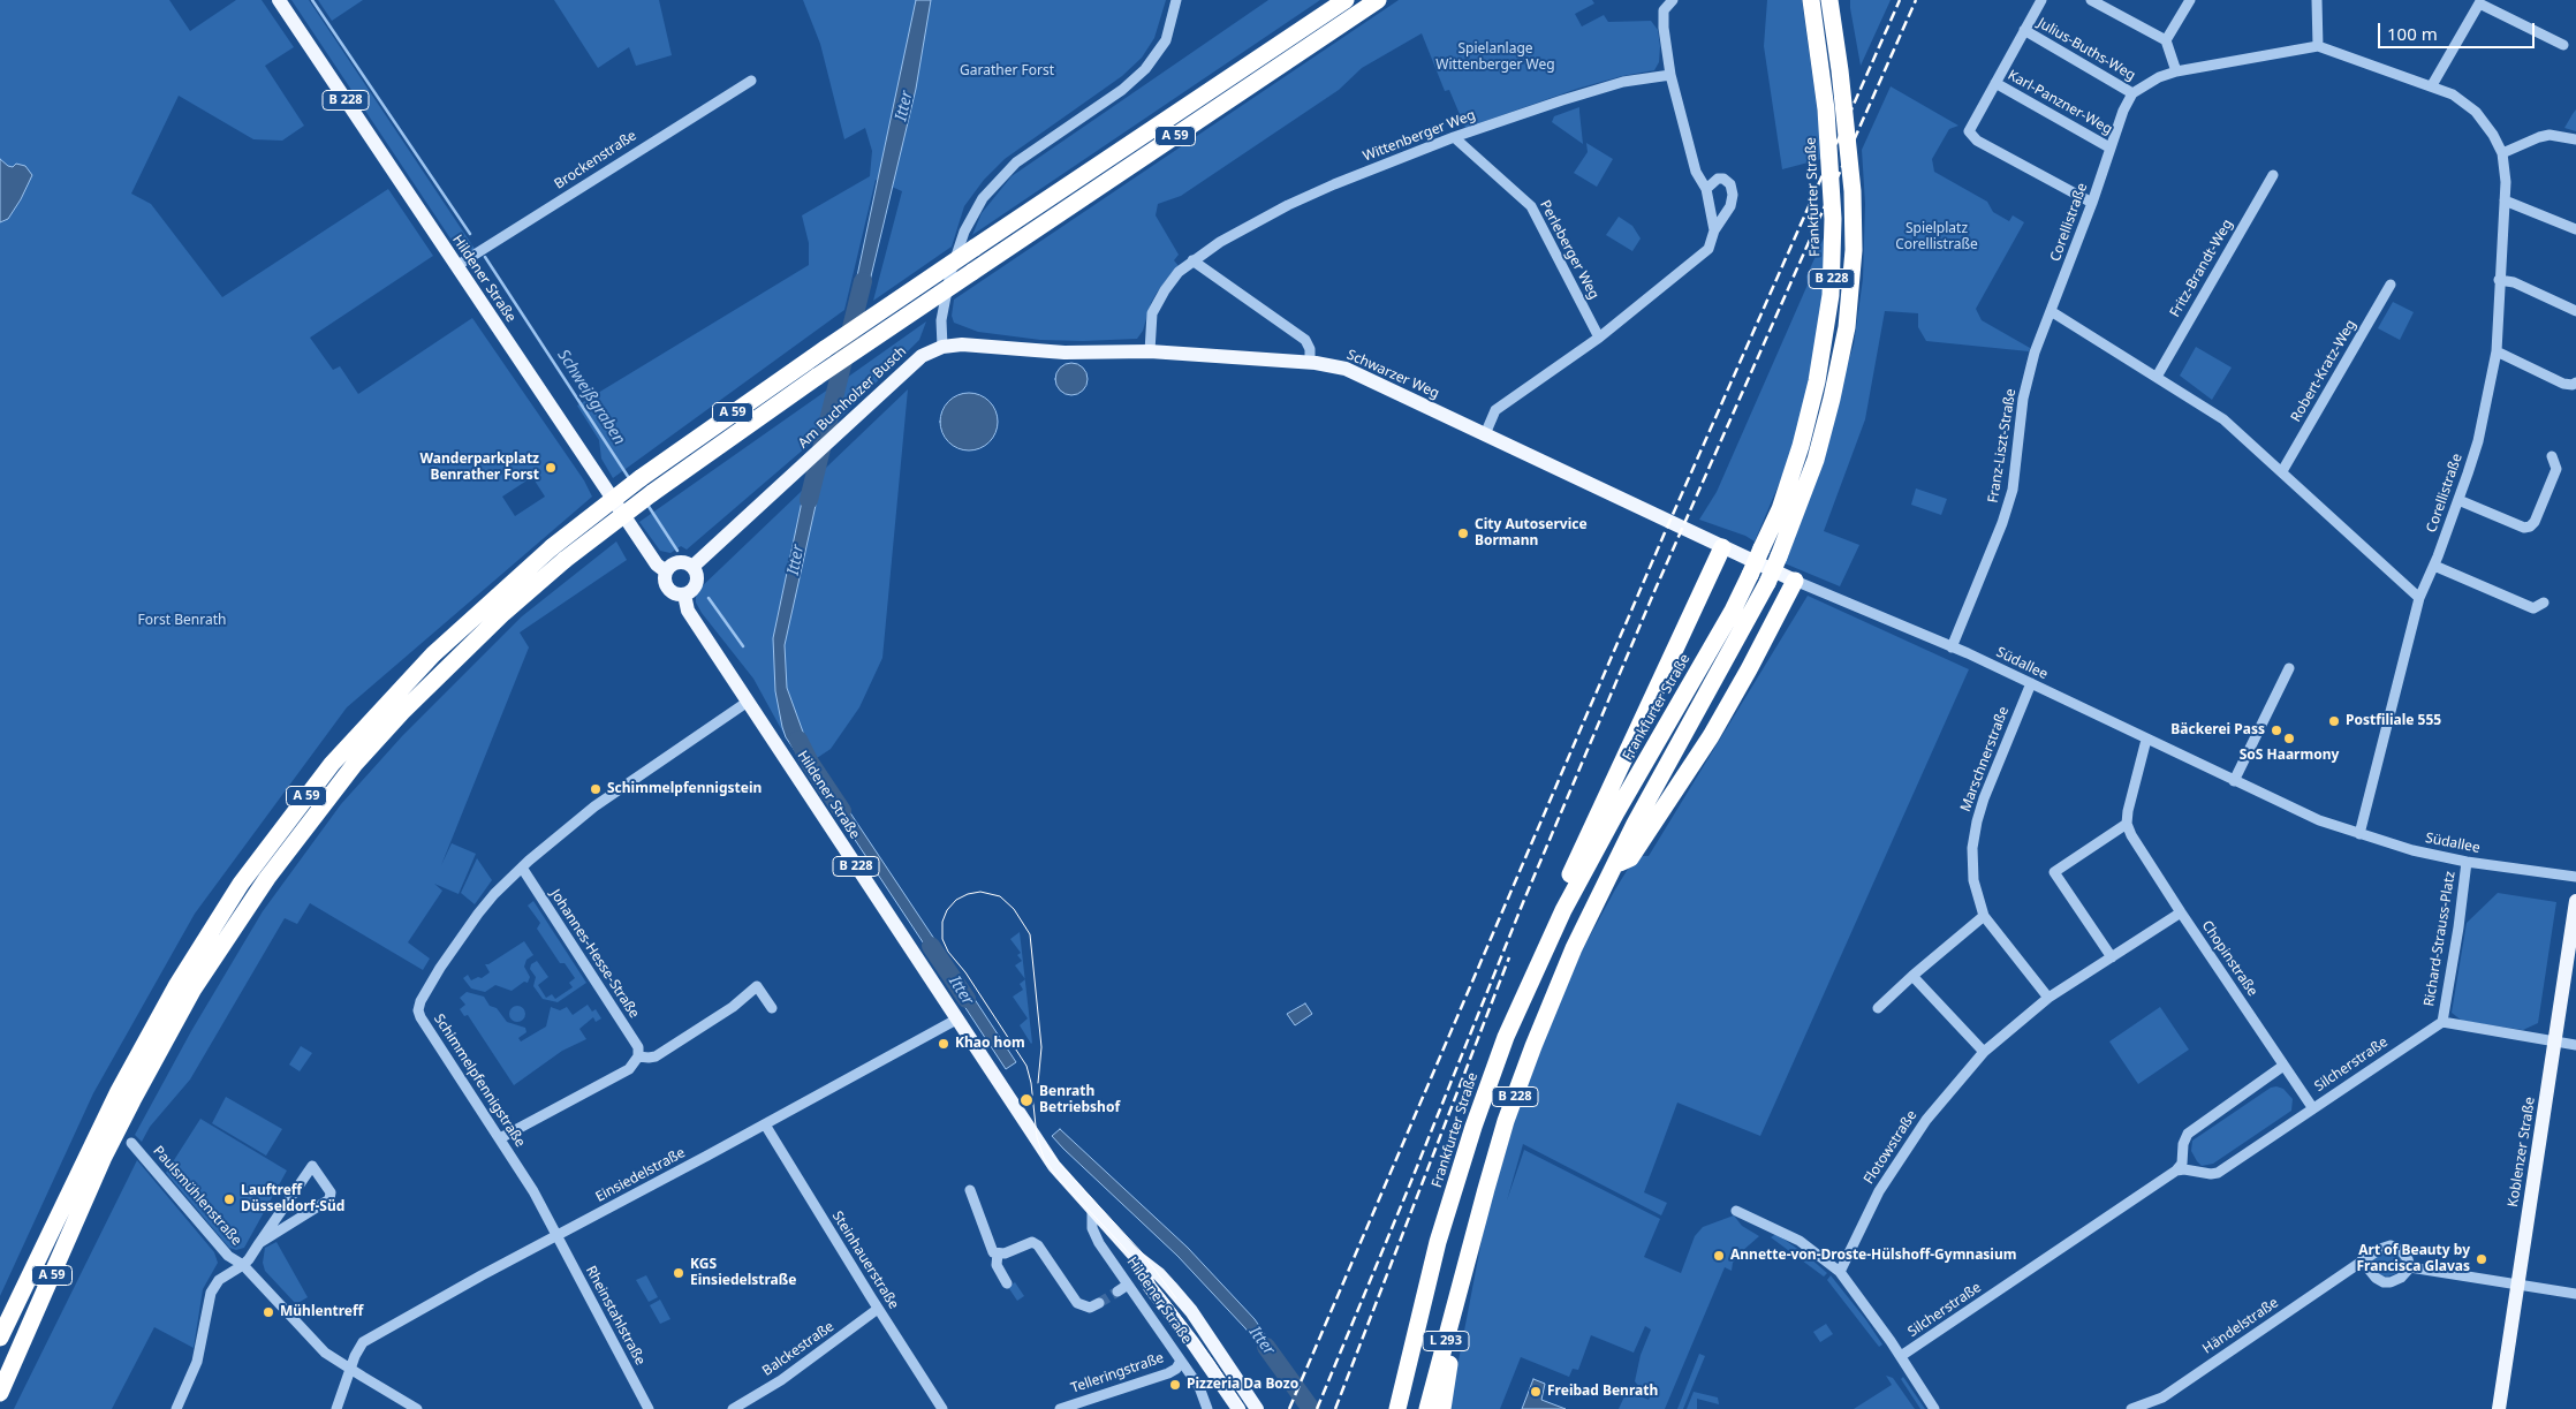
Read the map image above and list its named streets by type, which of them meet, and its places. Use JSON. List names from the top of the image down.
{
  "streets": {
    "highway": [
      "B 228",
      "A 59",
      "Frankfurter Straße",
      "L 293"
    ],
    "main road": [
      "Hildener Straße",
      "Schwarzer Weg",
      "Am Buchholzer Busch",
      "Koblenzer Straße"
    ],
    "street": [
      "Julius-Buths-Weg",
      "Karl-Panzner-Weg",
      "Wittenberger Weg",
      "Brockenstraße",
      "Corellistraße",
      "Perleberger Weg",
      "Fritz-Brandt-Weg",
      "Robert-Kratz-Weg",
      "Franz-Liszt-Straße",
      "Südallee",
      "Marschnerstraße",
      "Richard-Strauss-Platz",
      "Johannes-Hesse-Straße",
      "Chopinstraße",
      "Silcherstraße",
      "Schimmelpfennigstraße",
      "Flotowstraße",
      "Einsiedelstraße",
      "Paulsmühlenstraße",
      "Steinhauerstraße",
      "Rheinstahlstraße",
      "Händelstraße",
      "Balckestraße",
      "Telleringstraße"
    ]
  },
  "crossings": [
    ["Julius-Buths-Weg", "Corellistraße"],
    ["B 228", "L 293"],
    ["Karl-Panzner-Weg", "Corellistraße"],
    ["Wittenberger Weg", "Perleberger Weg"],
    ["Wittenberger Weg", "Schwarzer Weg"],
    ["Brockenstraße", "Hildener Straße"],
    ["Corellistraße", "Franz-Liszt-Straße"],
    ["Corellistraße", "Südallee"],
    ["Hildener Straße", "Am Buchholzer Busch"],
    ["Hildener Straße", "Schimmelpfennigstraße"],
    ["Hildener Straße", "Einsiedelstraße"],
    ["Hildener Straße", "Telleringstraße"],
    ["Schwarzer Weg", "Am Buchholzer Busch"],
    ["Schwarzer Weg", "Südallee"],
    ["Franz-Liszt-Straße", "Südallee"],
    ["Südallee", "Marschnerstraße"],
    ["Südallee", "Richard-Strauss-Platz"],
    ["Marschnerstraße", "Flotowstraße"],
    ["Richard-Strauss-Platz", "Silcherstraße"],
    ["Johannes-Hesse-Straße", "Schimmelpfennigstraße"],
    ["Chopinstraße", "Silcherstraße"],
    ["Chopinstraße", "Flotowstraße"],
    ["Schimmelpfennigstraße", "Einsiedelstraße"],
    ["Schimmelpfennigstraße", "Rheinstahlstraße"],
    ["Einsiedelstraße", "Paulsmühlenstraße"],
    ["Einsiedelstraße", "Steinhauerstraße"],
    ["Einsiedelstraße", "Rheinstahlstraße"],
    ["Steinhauerstraße", "Balckestraße"]
  ],
  "water": ["Itter", "Schweißgraben"],
  "parks": [
    "Spielanlage Wittenberger Weg",
    "Garather Forst",
    "Spielplatz Corellistraße",
    "Forst Benrath"
  ],
  "places": [
    "Wanderparkplatz Benrather Forst",
    "City Autoservice Bormann",
    "Postfiliale 555",
    "Bäckerei Pass",
    "SoS Haarmony",
    "Schimmelpfennigstein",
    "Khao hom",
    "Benrath Betriebshof",
    "Lauftreff Düsseldorf-Süd",
    "Annette-von-Droste-Hülshoff-Gymnasium",
    "Art of Beauty by Francisca Glavas",
    "KGS Einsiedelstraße",
    "Mühlentreff",
    "Pizzeria Da Bozo",
    "Freibad Benrath"
  ],
  "scale_bar": "100 m"
}
